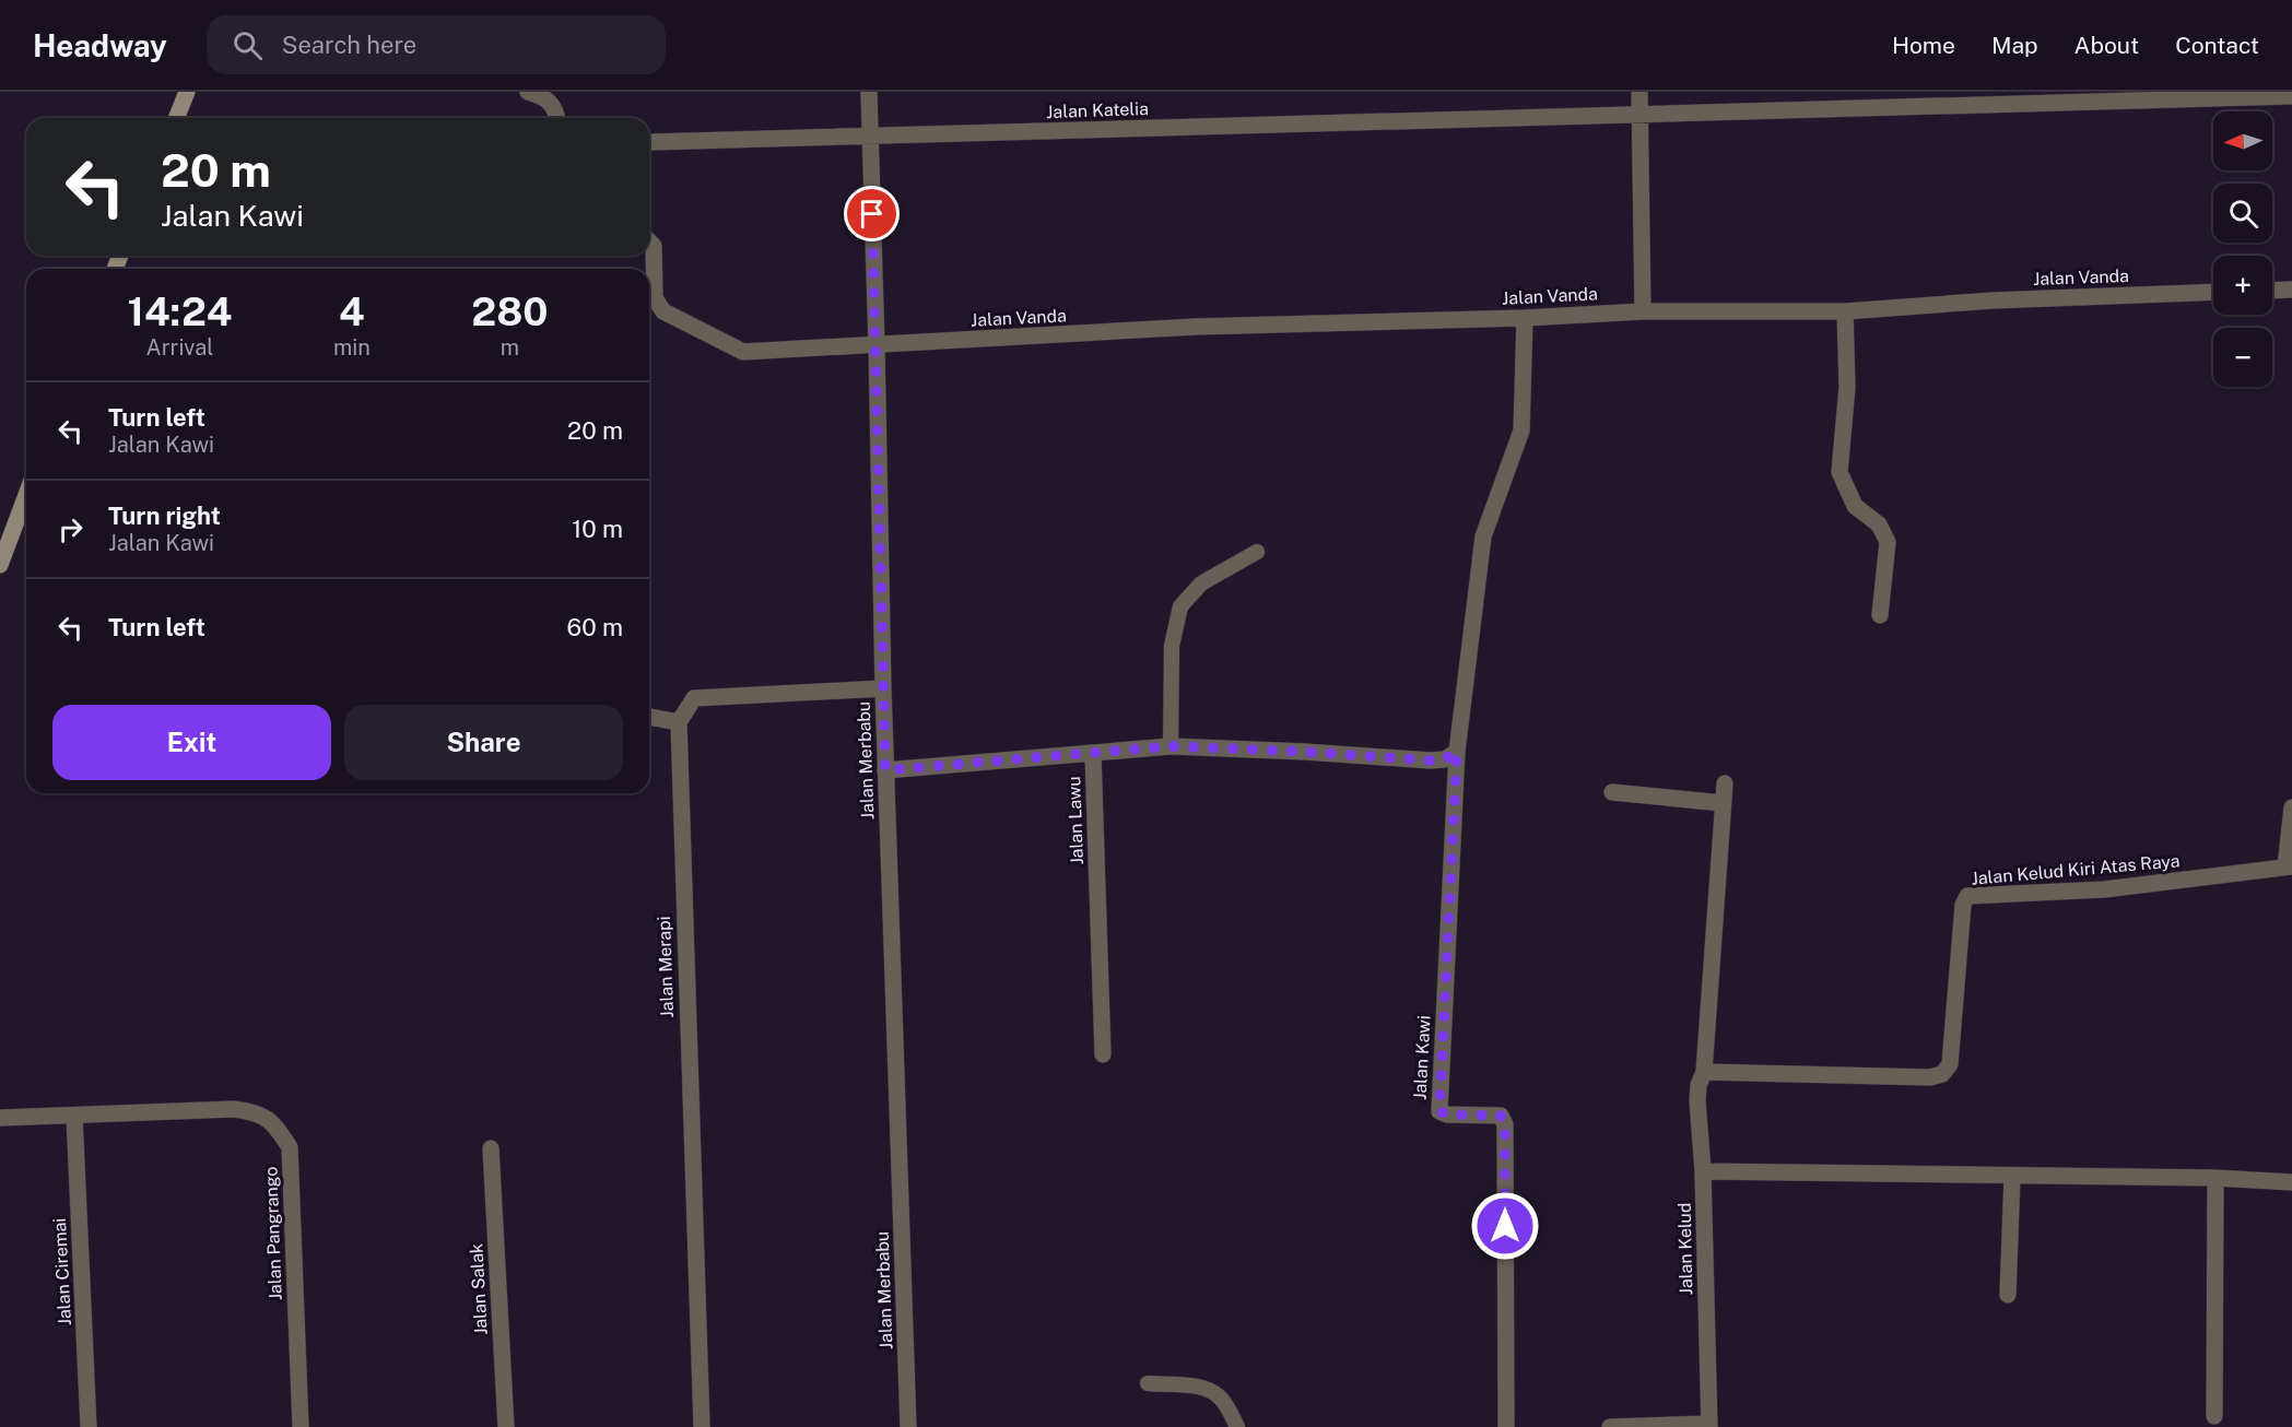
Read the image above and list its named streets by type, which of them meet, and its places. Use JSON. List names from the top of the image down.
{
  "streets": {
    "street": [
      "Jalan Katelia",
      "Jalan Vanda",
      "Jalan Merbabu",
      "Jalan Lawu",
      "Jalan Kelud Kiri Atas Raya",
      "Jalan Merapi",
      "Jalan Kawi",
      "Jalan Pangrango",
      "Jalan Kelud",
      "Jalan Ciremai",
      "Jalan Salak"
    ]
  },
  "crossings": [
    ["Jalan Katelia", "Jalan Merbabu"],
    ["Jalan Vanda", "Jalan Merbabu"],
    ["Jalan Merbabu", "Jalan Lawu"],
    ["Jalan Kelud Kiri Atas Raya", "Jalan Kelud"],
    ["Jalan Pangrango", "Jalan Ciremai"]
  ],
  "north": "left",
  "page": {
    "header": "Headway",
    "search": "Search here",
    "nav": [
      "Home",
      "Map",
      "About",
      "Contact"
    ],
    "map_buttons": ["+", "−"],
    "turn": ["20 m", "Jalan Kawi"],
    "eta": [
      "14:24",
      "Arrival",
      "4",
      "min",
      "280",
      "m"
    ],
    "list": [
      {
        "name": "Turn left",
        "note": "Jalan Kawi",
        "value": "20 m"
      },
      {
        "name": "Turn right",
        "note": "Jalan Kawi",
        "value": "10 m"
      },
      {
        "name": "Turn left",
        "value": "60 m"
      }
    ],
    "buttons": ["Exit", "Share"]
  }
}
